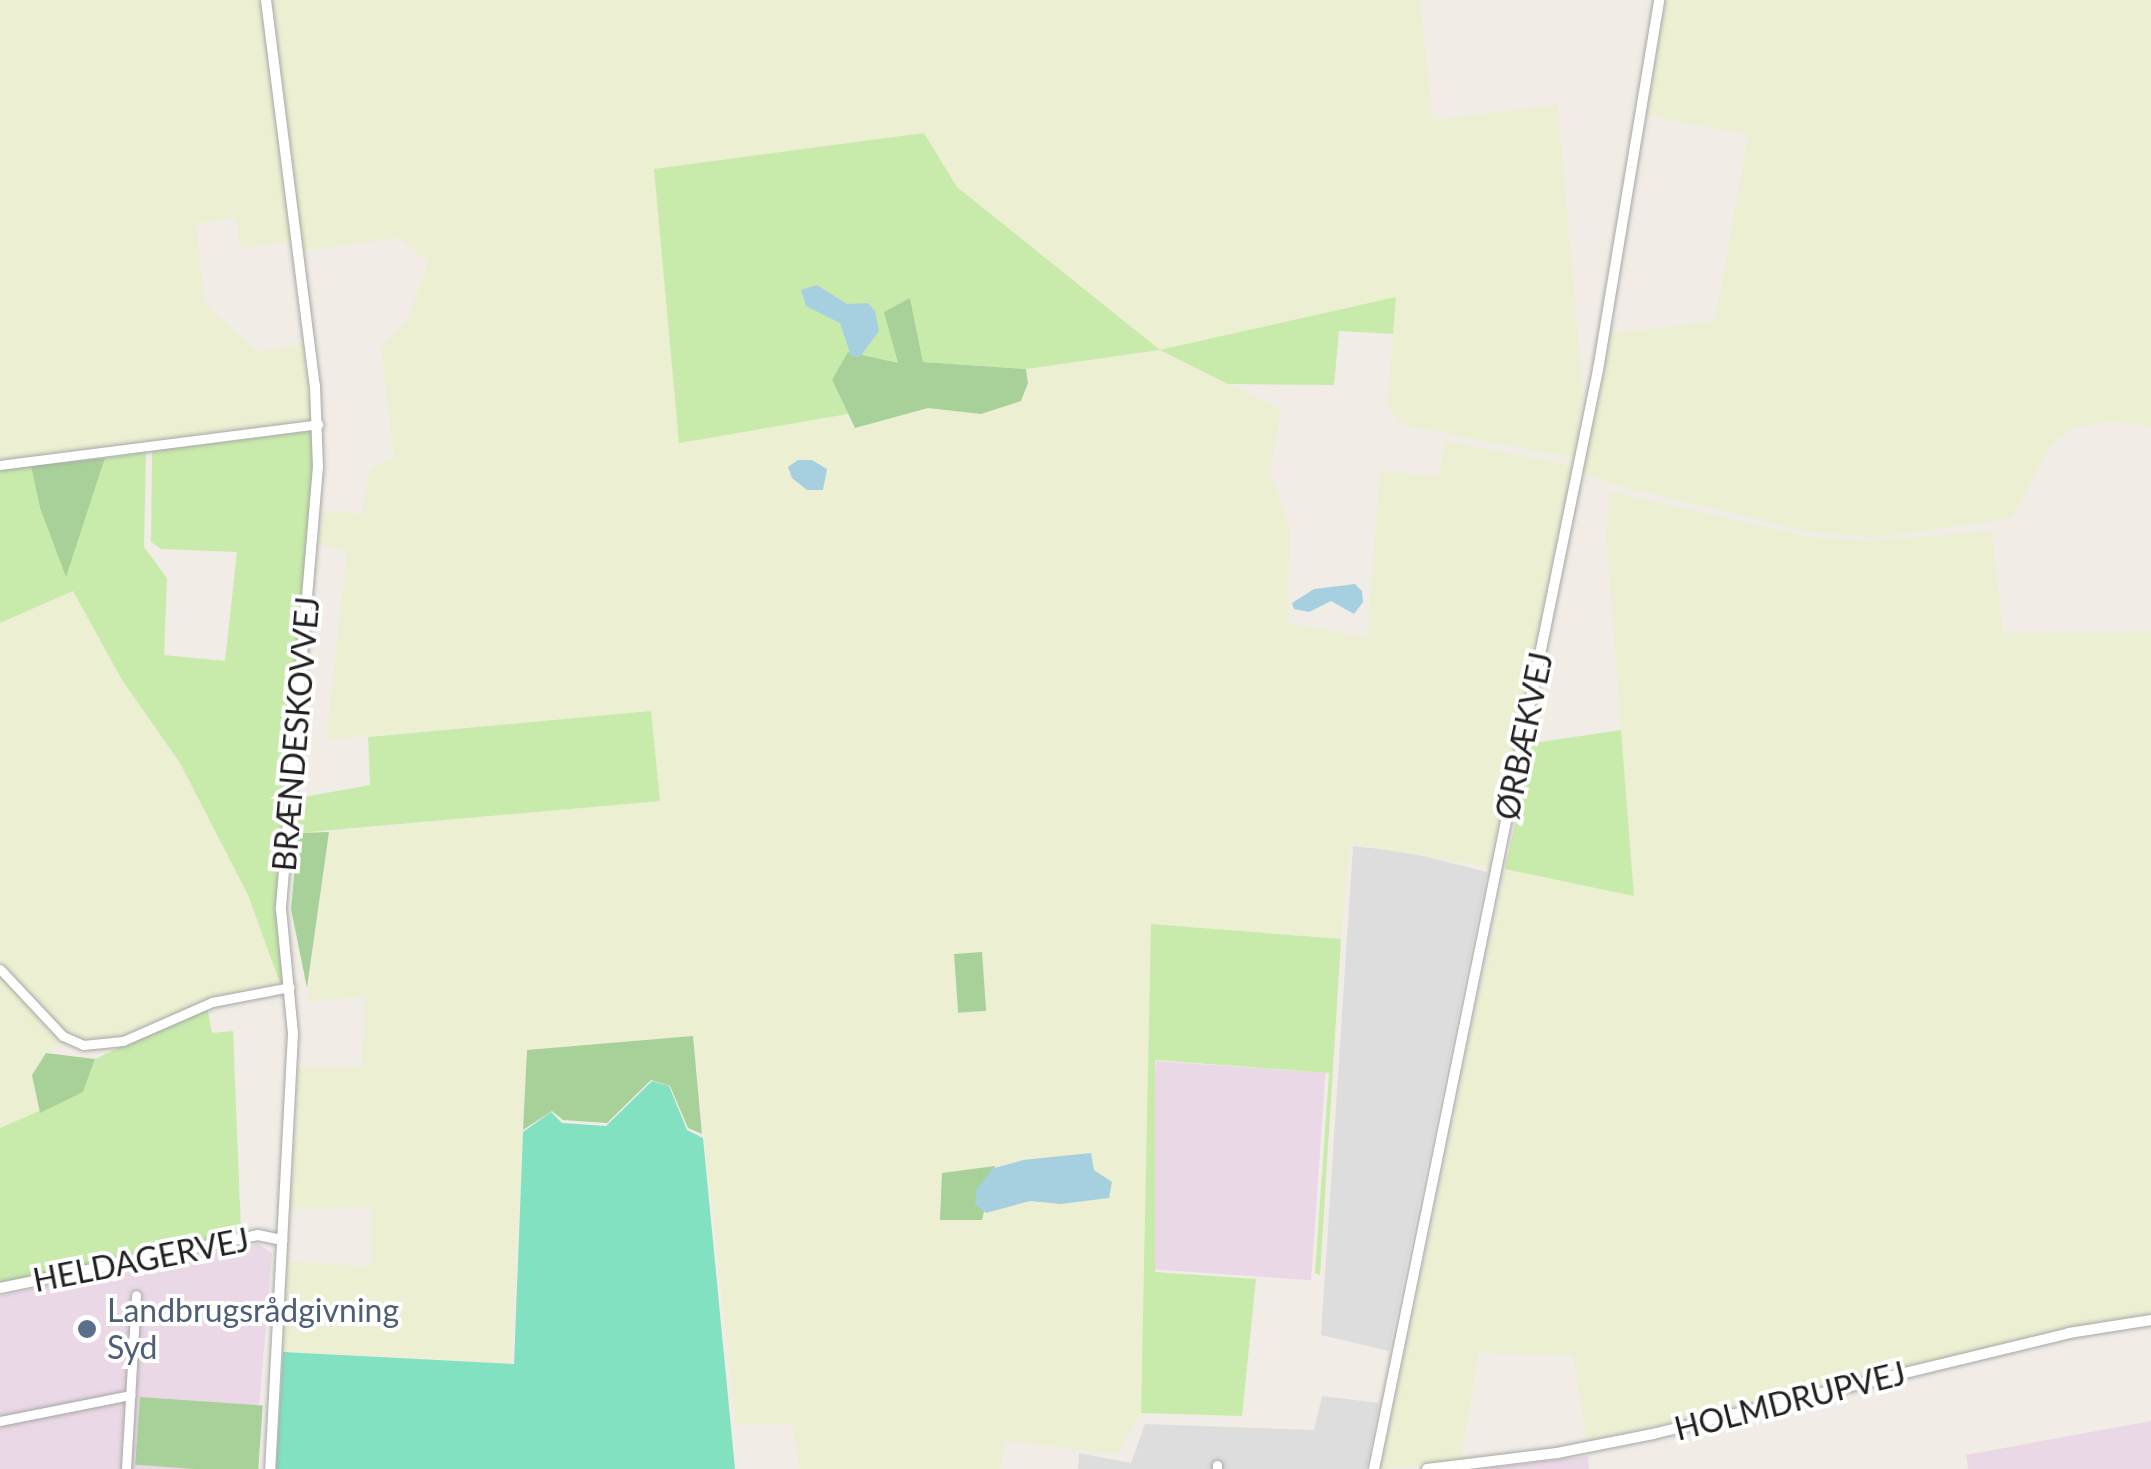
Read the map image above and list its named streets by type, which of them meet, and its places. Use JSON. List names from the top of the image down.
{
  "streets": {
    "street": [
      "BRÆNDESKOVVEJ",
      "ØRBÆKVEJ",
      "HELDAGERVEJ",
      "HOLMDRUPVEJ"
    ]
  },
  "crossings": [
    ["BRÆNDESKOVVEJ", "HELDAGERVEJ"]
  ],
  "places": ["Landbrugsrådgivning Syd"]
}
